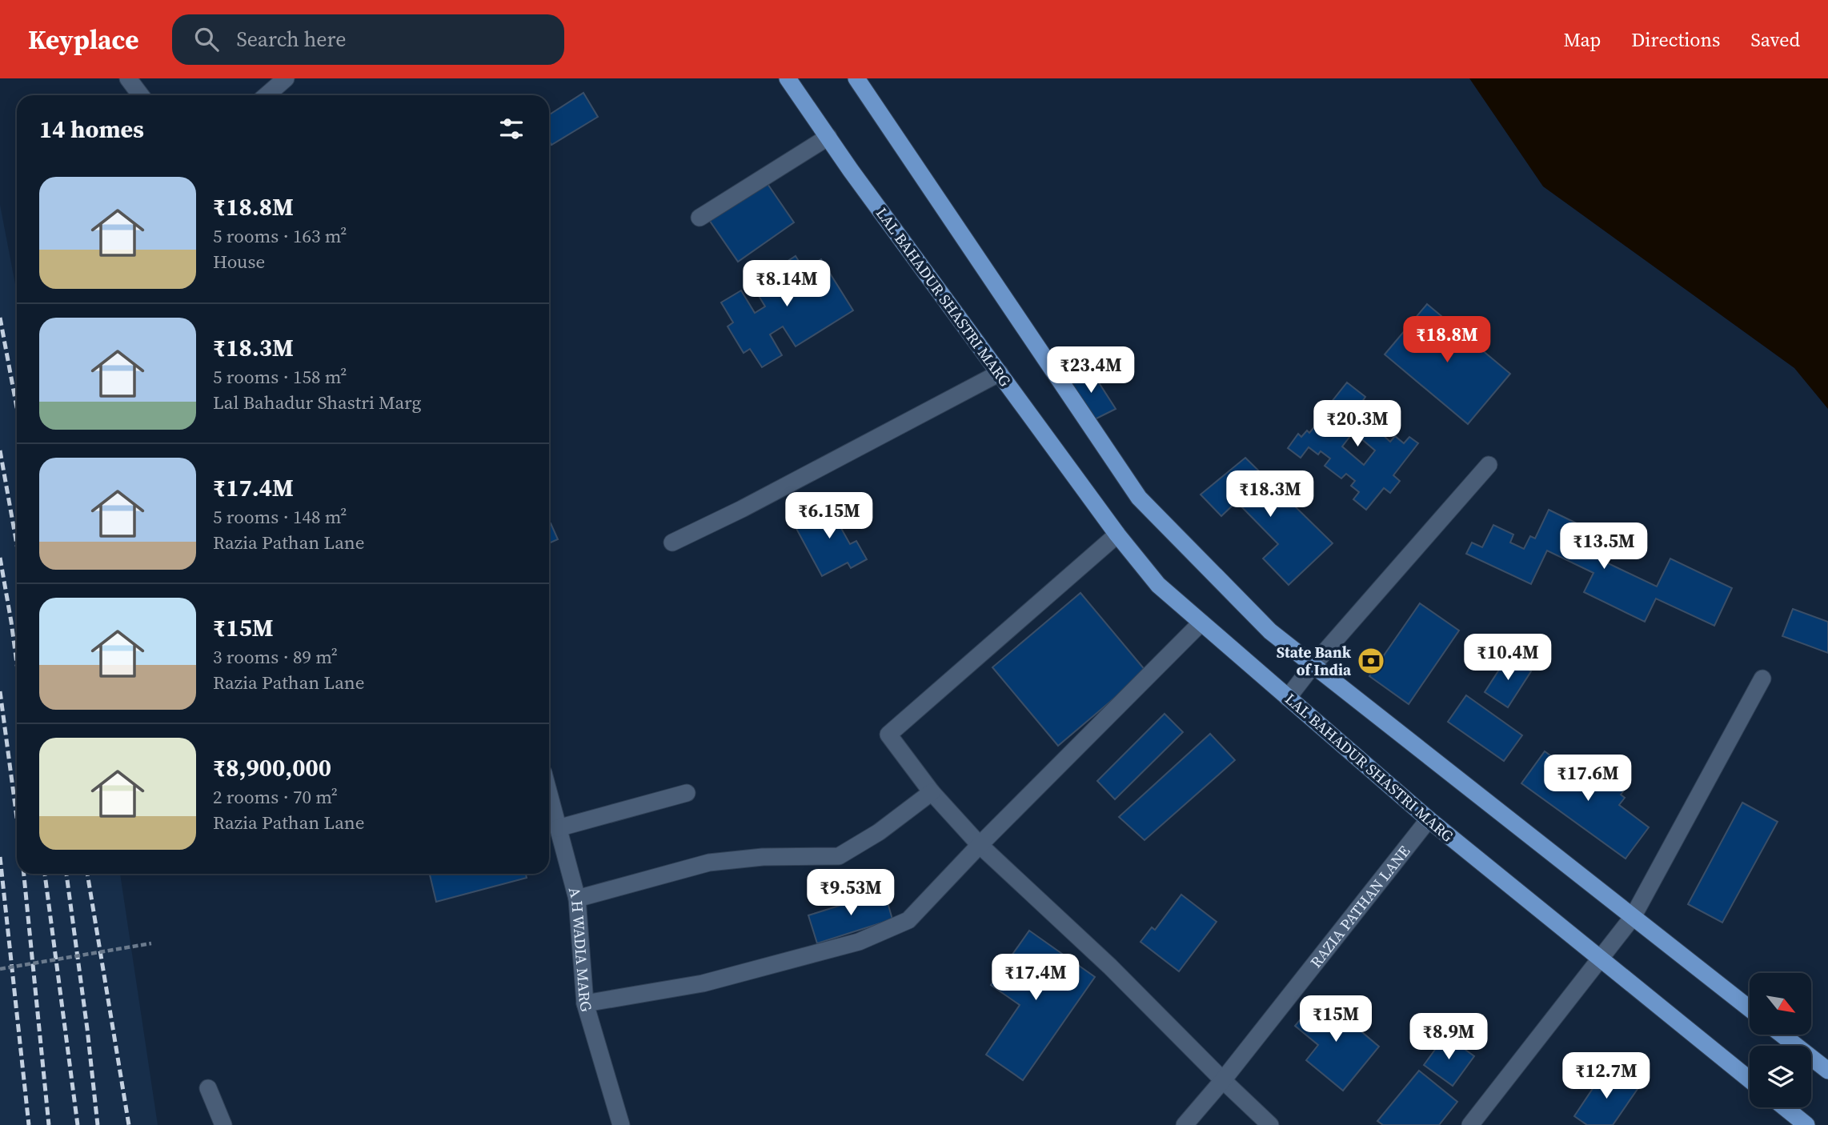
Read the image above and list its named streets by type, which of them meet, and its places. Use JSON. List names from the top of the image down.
{
  "streets": {
    "main road": ["LAL BAHADUR SHASTRI MARG"],
    "street": ["RAZIA PATHAN LANE", "A H WADIA MARG"]
  },
  "crossings": [
    ["LAL BAHADUR SHASTRI MARG", "RAZIA PATHAN LANE"]
  ],
  "places": {
    "bank": ["State Bank of India"]
  },
  "north": "bottom right",
  "page": {
    "header": "Keyplace",
    "search": "Search here",
    "nav": ["Map", "Directions", "Saved"],
    "heading": "14 homes",
    "list": [
      {
        "name": "₹18.8M",
        "note": "5 rooms · 163 m² · House"
      },
      {
        "name": "₹18.3M",
        "note": "5 rooms · 158 m² · Lal Bahadur Shastri Marg"
      },
      {
        "name": "₹17.4M",
        "note": "5 rooms · 148 m² · Razia Pathan Lane"
      },
      {
        "name": "₹15M",
        "note": "3 rooms · 89 m² · Razia Pathan Lane"
      },
      {
        "name": "₹8,900,000",
        "note": "2 rooms · 70 m² · Razia Pathan Lane"
      }
    ],
    "price": [
      "₹8.14M",
      "₹18.8M",
      "₹23.4M",
      "₹20.3M",
      "₹18.3M",
      "₹6.15M",
      "₹13.5M",
      "₹10.4M",
      "₹17.6M",
      "₹9.53M",
      "₹17.4M",
      "₹15M",
      "₹8.9M",
      "₹12.7M"
    ]
  }
}
